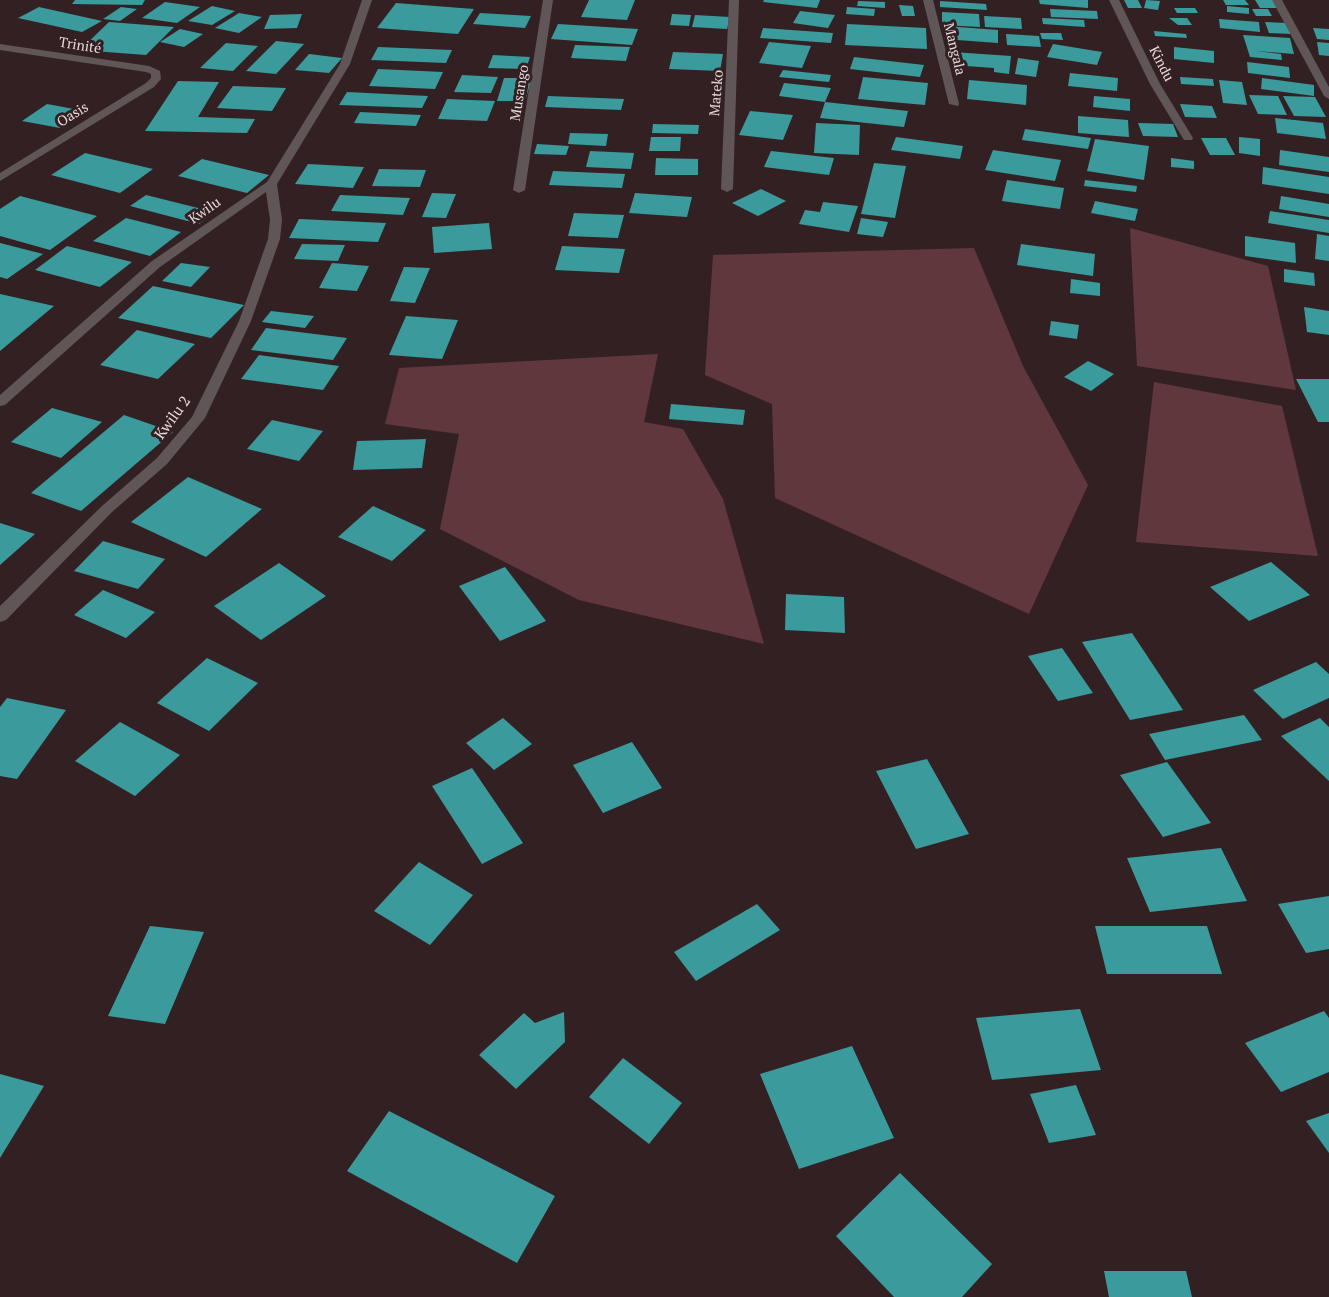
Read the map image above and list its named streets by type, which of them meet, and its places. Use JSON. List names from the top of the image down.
{
  "streets": {
    "street": [
      "Trinité",
      "Mangala",
      "Kindu",
      "Musango",
      "Mateko",
      "Oasis",
      "Kwilu",
      "Kwilu 2"
    ]
  },
  "crossings": [
    ["Trinité", "Oasis"],
    ["Kwilu", "Kwilu 2"]
  ]
}
